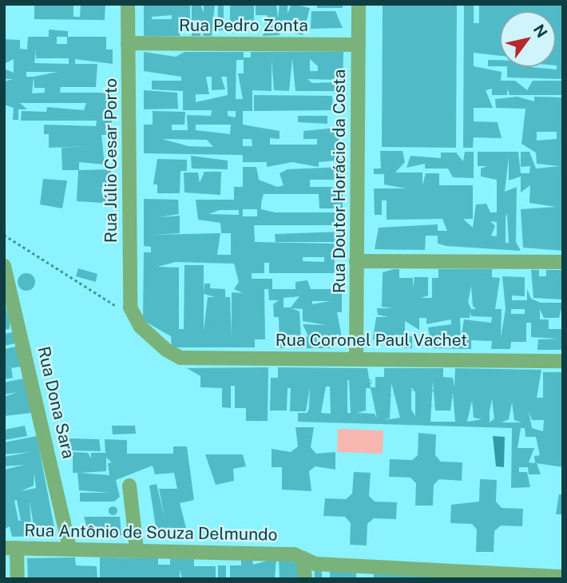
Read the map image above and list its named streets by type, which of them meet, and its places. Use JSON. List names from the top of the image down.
{
  "streets": {
    "street": [
      "Rua Pedro Zonta",
      "Rua Júlio Cesar Porto",
      "Rua Doutor Horácio da Costa",
      "Rua Coronel Paul Vachet",
      "Rua Dona Sara",
      "Rua Antônio de Souza Delmundo"
    ]
  },
  "crossings": [
    ["Rua Pedro Zonta", "Rua Júlio Cesar Porto"],
    ["Rua Pedro Zonta", "Rua Doutor Horácio da Costa"],
    ["Rua Júlio Cesar Porto", "Rua Coronel Paul Vachet"],
    ["Rua Doutor Horácio da Costa", "Rua Coronel Paul Vachet"],
    ["Rua Dona Sara", "Rua Antônio de Souza Delmundo"]
  ],
  "north": "top right"
}
